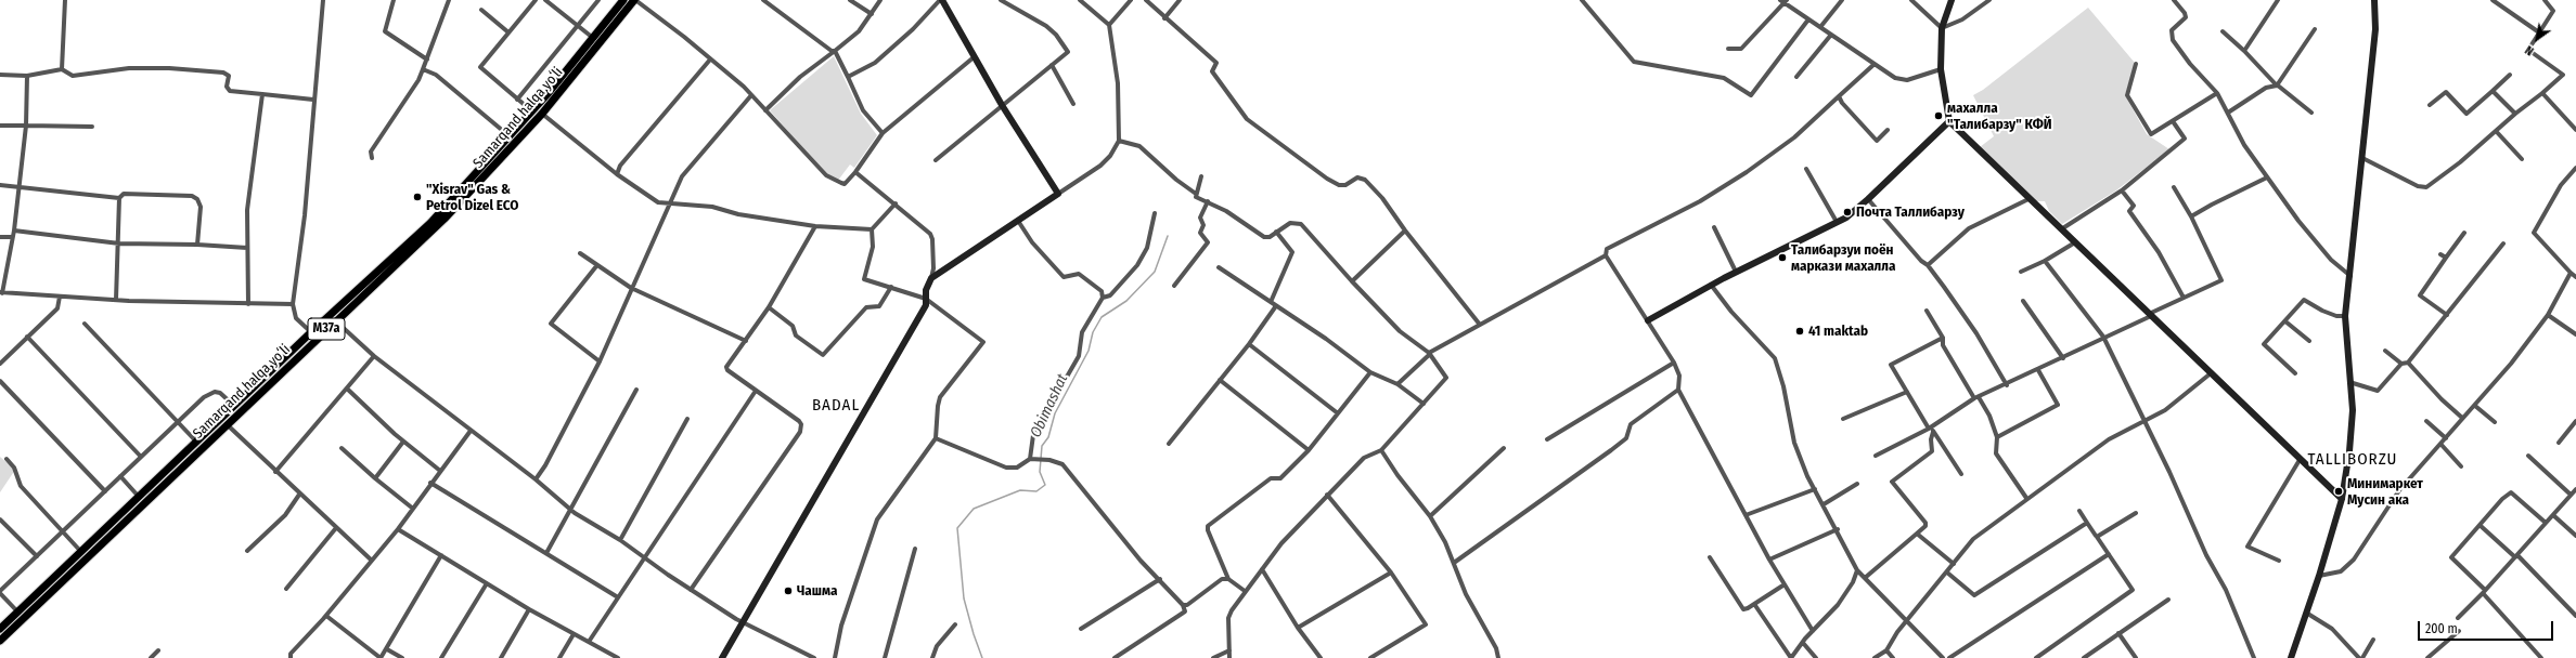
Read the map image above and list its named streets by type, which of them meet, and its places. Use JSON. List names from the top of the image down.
{
  "streets": {
    "highway": ["Samarqand halqa yoʻli", "M37a"]
  },
  "districts": ["BADAL", "TALLIBORZU"],
  "water": ["Obimashat"],
  "places": [
    "махалла \"Талибарзу\" КФЙ",
    "\"Xisrav\" Gas & Petrol Dizel ECO",
    "Почта Таллибарзу",
    "Талибарзуи поён маркази махалла",
    "41 maktab",
    "Минимаркет Мусин ака",
    "Чашма"
  ],
  "scale_bar": "200 m",
  "north": "bottom left"
}
